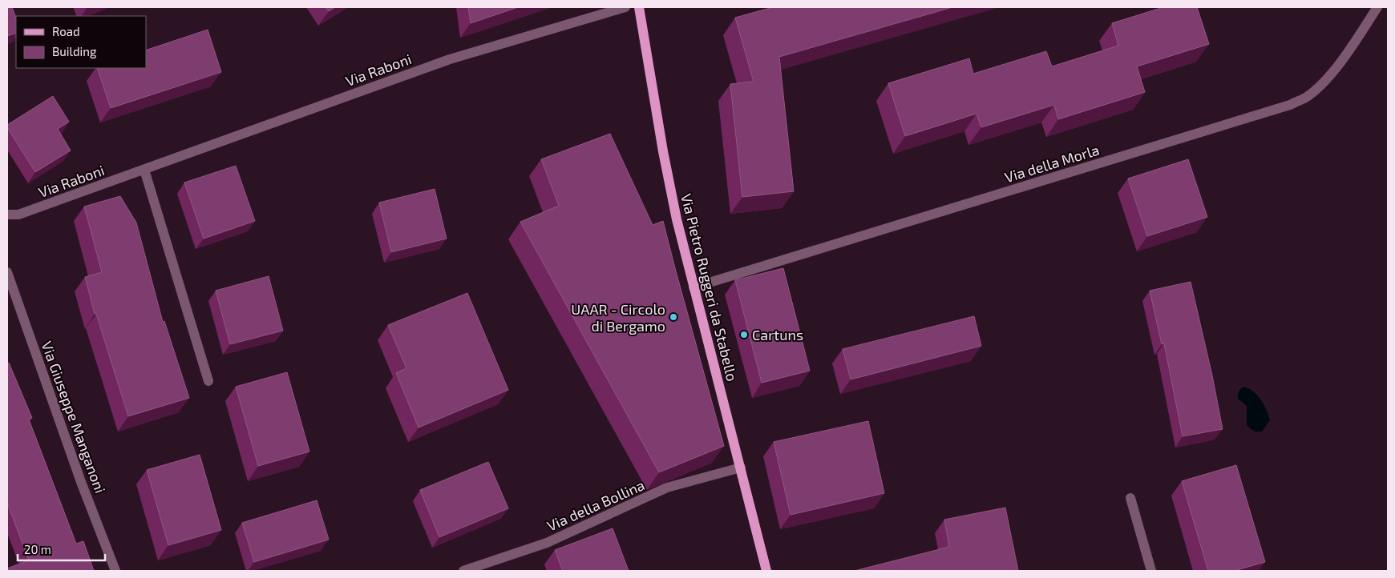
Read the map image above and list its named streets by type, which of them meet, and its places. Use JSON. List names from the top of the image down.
{
  "streets": {
    "main road": ["Via Pietro Ruggeri da Stabello"],
    "street": [
      "Via Raboni",
      "Via della Morla",
      "Via Giuseppe Manganoni",
      "Via della Bollina"
    ]
  },
  "crossings": [
    ["Via della Morla", "Via Pietro Ruggeri da Stabello"],
    ["Via Pietro Ruggeri da Stabello", "Via della Bollina"]
  ],
  "places": ["UAAR - Circolo di Bergamo", "Cartuns"],
  "legend": ["Road", "Building"],
  "scale_bar": "20 m"
}
